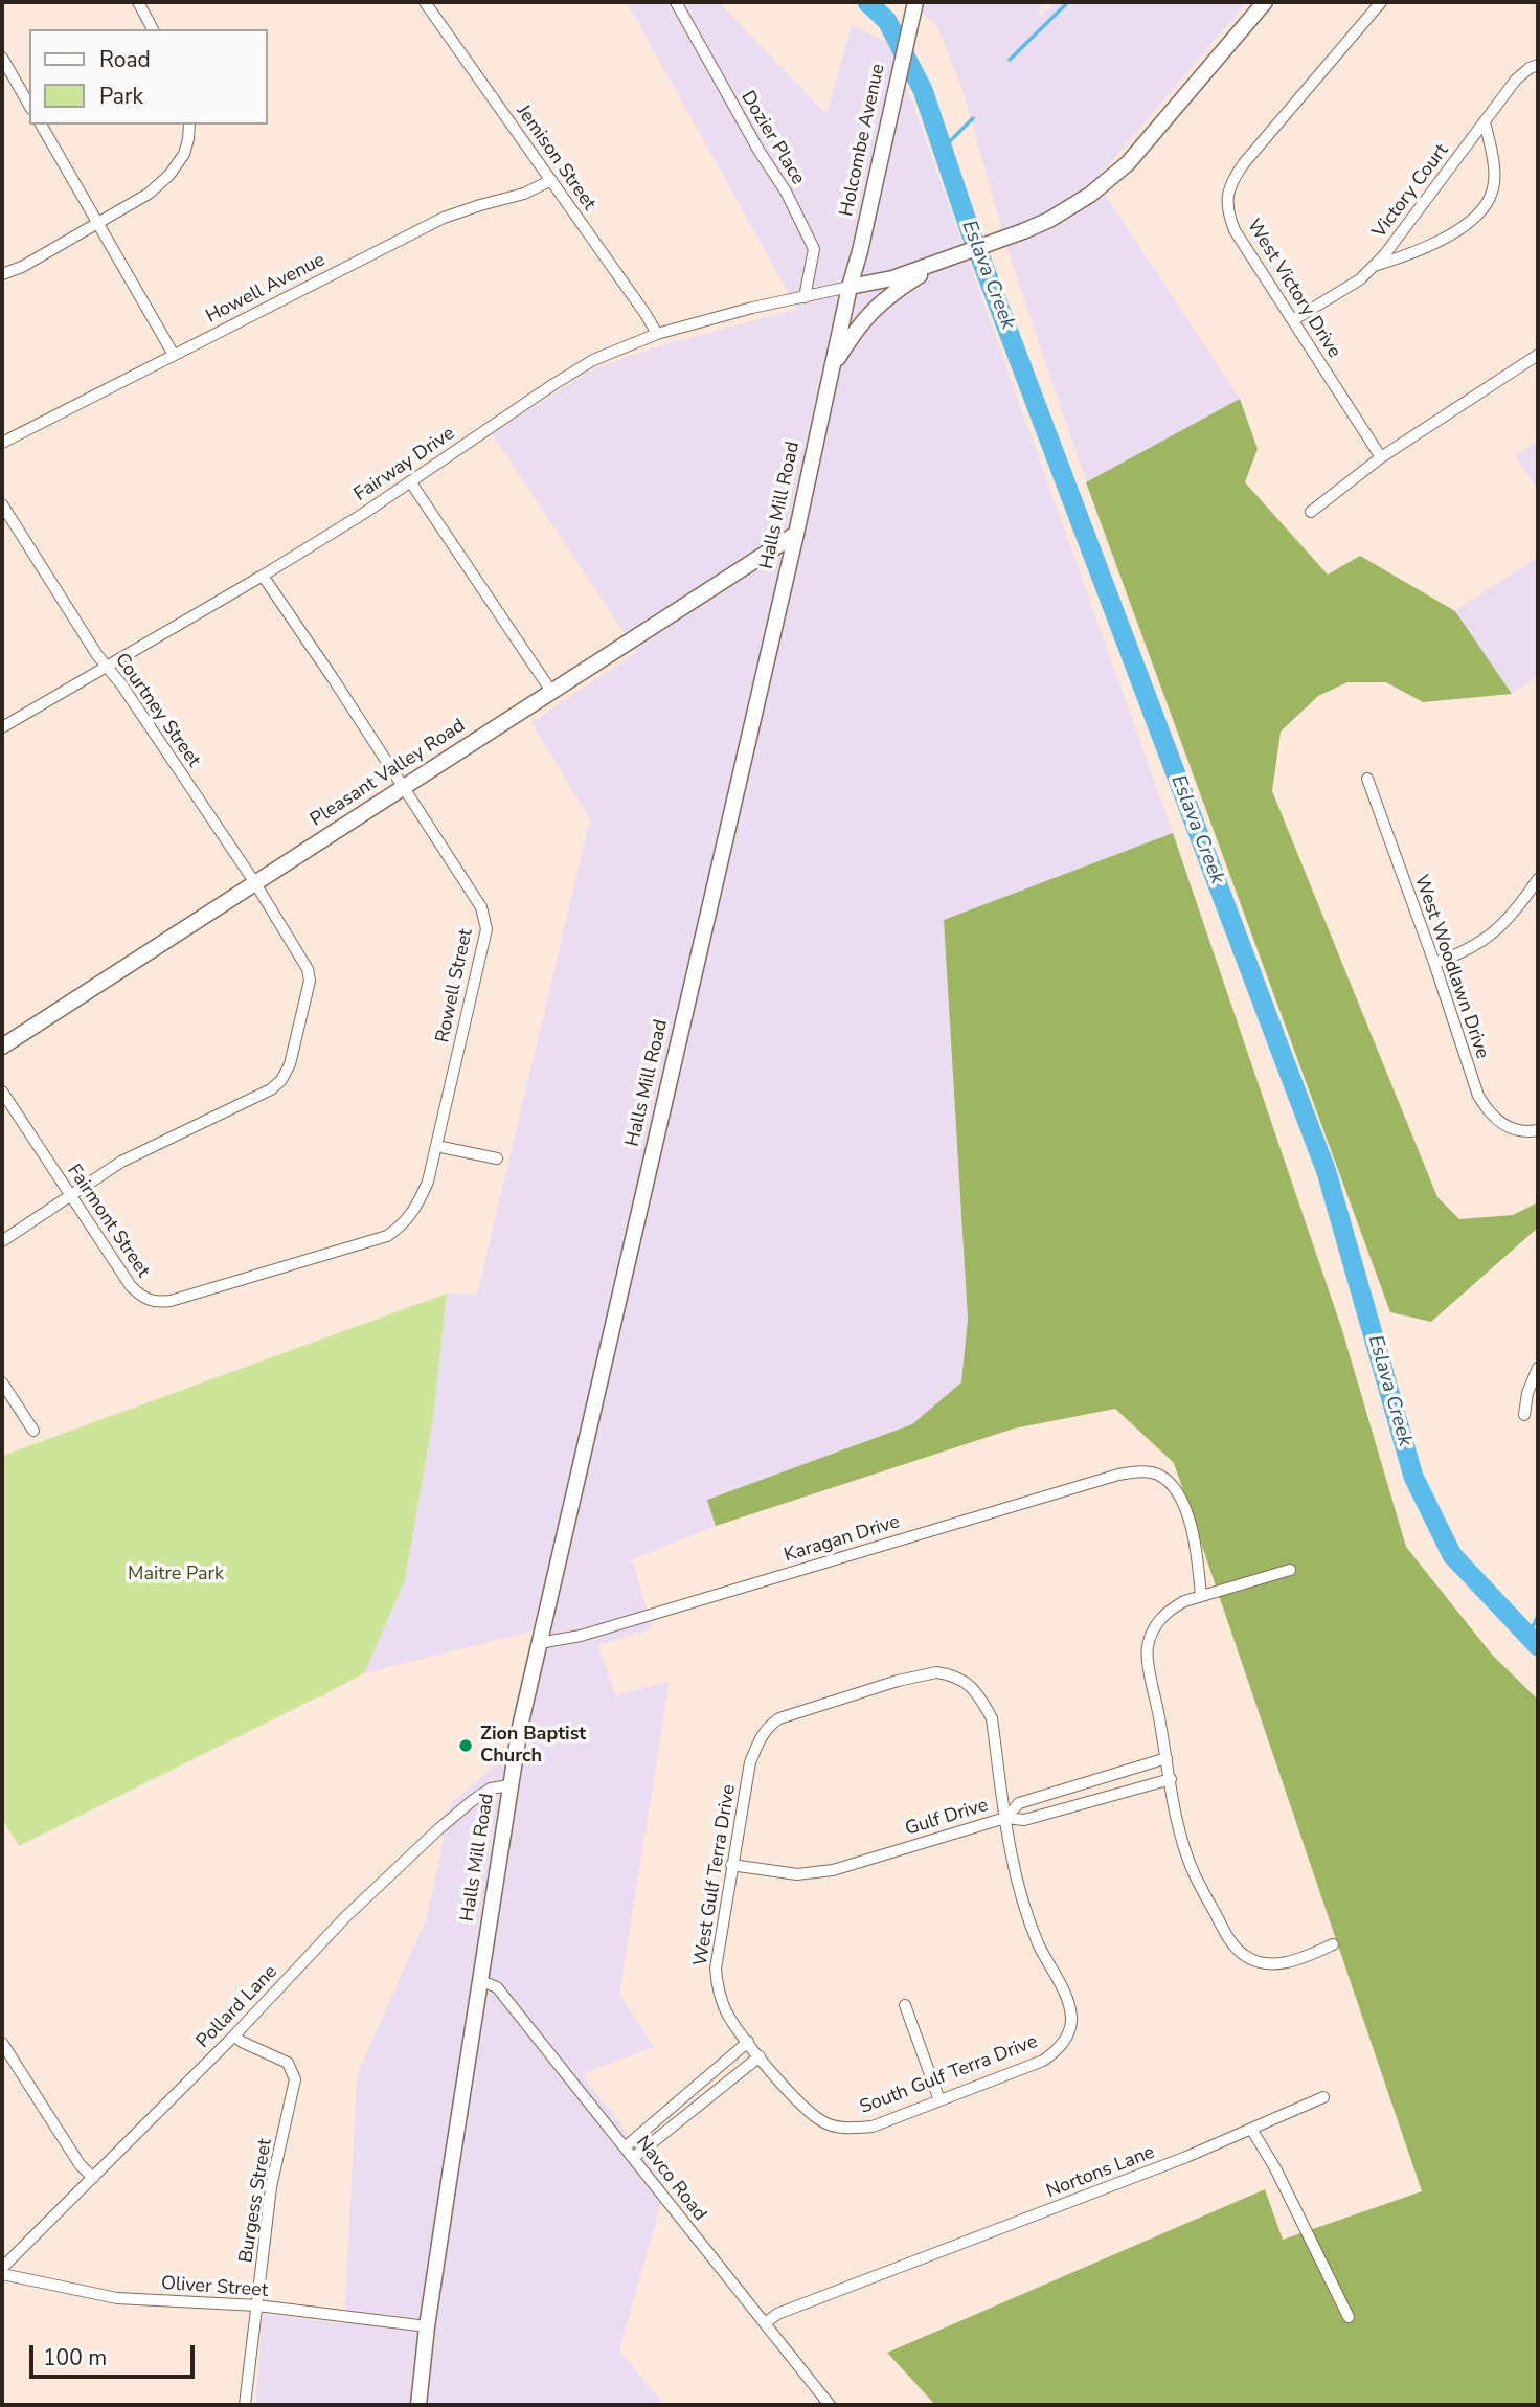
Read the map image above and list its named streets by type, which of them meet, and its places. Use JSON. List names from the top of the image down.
{
  "streets": {
    "street": [
      "Dozier Place",
      "Holcombe Avenue",
      "Jemison Street",
      "Victory Court",
      "Howell Avenue",
      "West Victory Drive",
      "Fairway Drive",
      "Halls Mill Road",
      "Courtney Street",
      "Pleasant Valley Road",
      "West Woodlawn Drive",
      "Rowell Street",
      "Fairmont Street",
      "Karagan Drive",
      "Gulf Drive",
      "West Gulf Terra Drive",
      "Pollard Lane",
      "South Gulf Terra Drive",
      "Nortons Lane",
      "Navco Road",
      "Burgess Street",
      "Oliver Street"
    ]
  },
  "crossings": [
    ["Dozier Place", "Fairway Drive"],
    ["Holcombe Avenue", "Fairway Drive"],
    ["Holcombe Avenue", "Halls Mill Road"],
    ["Jemison Street", "Howell Avenue"],
    ["Jemison Street", "Fairway Drive"],
    ["Victory Court", "West Victory Drive"],
    ["Fairway Drive", "Halls Mill Road"],
    ["Fairway Drive", "Courtney Street"],
    ["Fairway Drive", "Rowell Street"],
    ["Halls Mill Road", "Pleasant Valley Road"],
    ["Halls Mill Road", "Karagan Drive"],
    ["Halls Mill Road", "Pollard Lane"],
    ["Halls Mill Road", "Navco Road"],
    ["Halls Mill Road", "Oliver Street"],
    ["Courtney Street", "Pleasant Valley Road"],
    ["Courtney Street", "Fairmont Street"],
    ["Pleasant Valley Road", "Rowell Street"],
    ["Rowell Street", "Fairmont Street"],
    ["Gulf Drive", "West Gulf Terra Drive"],
    ["Gulf Drive", "South Gulf Terra Drive"],
    ["West Gulf Terra Drive", "South Gulf Terra Drive"],
    ["Pollard Lane", "Burgess Street"],
    ["Nortons Lane", "Navco Road"],
    ["Burgess Street", "Oliver Street"]
  ],
  "water": ["Eslava Creek"],
  "parks": ["Maitre Park"],
  "places": ["Zion Baptist Church"],
  "legend": ["Road", "Park"],
  "scale_bar": "100 m"
}
